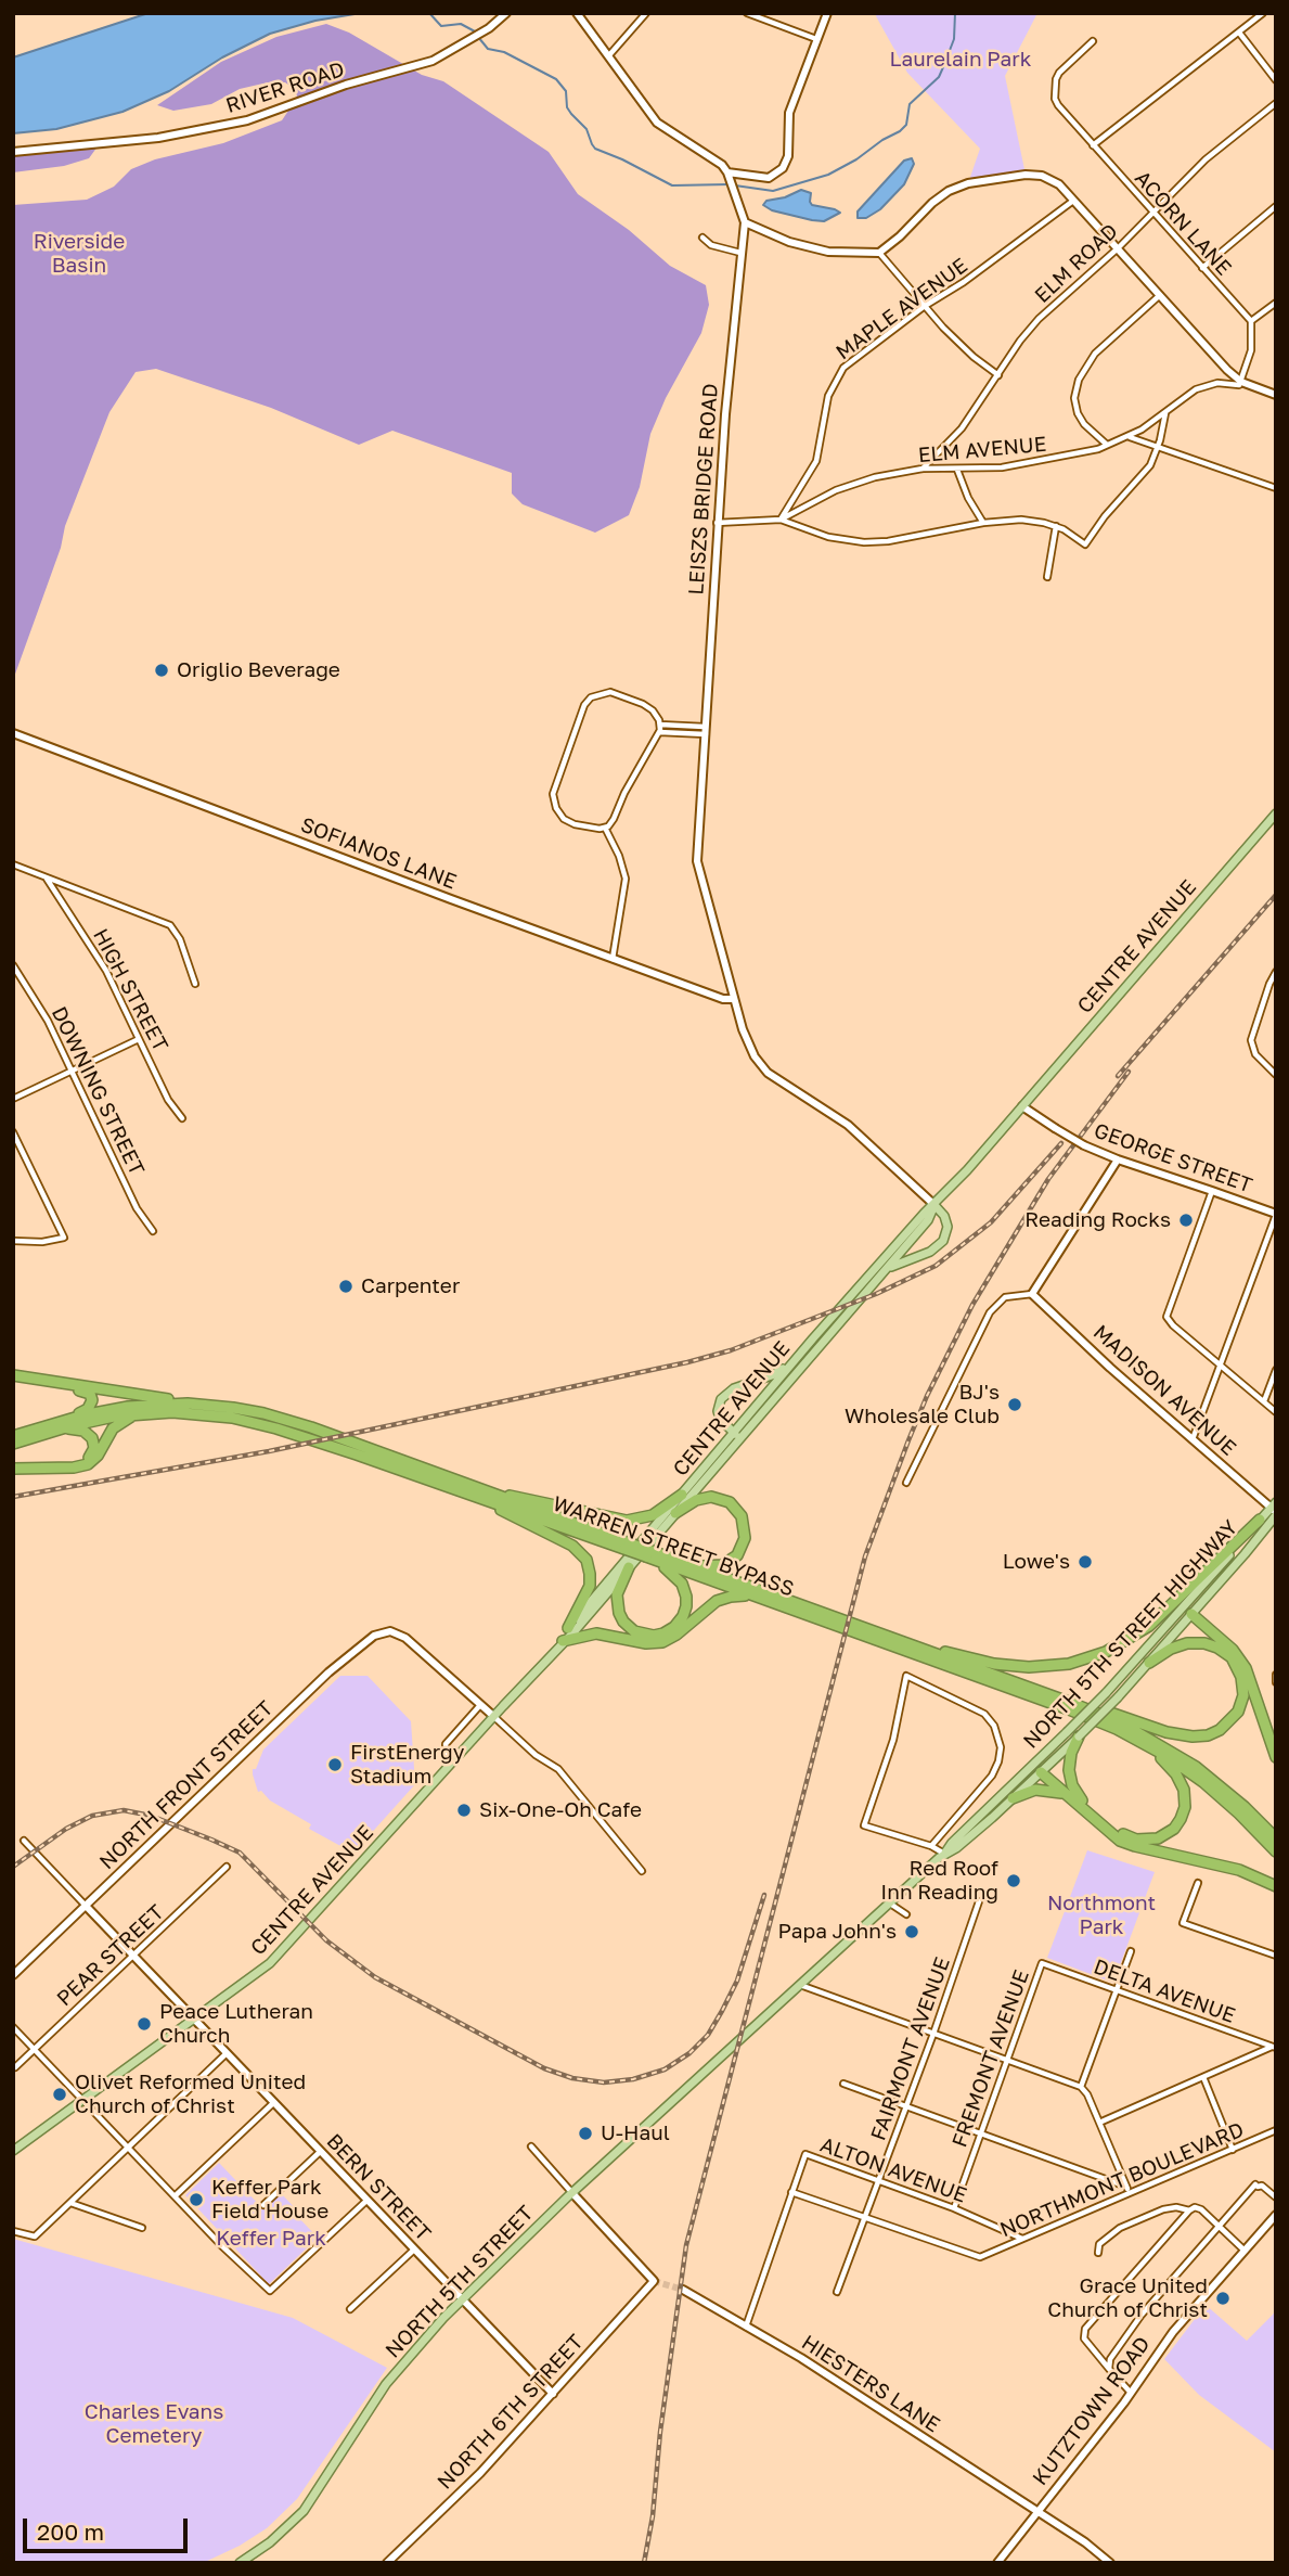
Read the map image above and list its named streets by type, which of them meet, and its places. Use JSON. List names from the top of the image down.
{
  "streets": {
    "highway": ["WARREN STREET BYPASS"],
    "main road": ["CENTRE AVENUE", "NORTH 5TH STREET HIGHWAY", "NORTH 5TH STREET"],
    "street": [
      "RIVER ROAD",
      "ACORN LANE",
      "ELM ROAD",
      "MAPLE AVENUE",
      "ELM AVENUE",
      "LEISZS BRIDGE ROAD",
      "SOFIANOS LANE",
      "HIGH STREET",
      "DOWNING STREET",
      "GEORGE STREET",
      "MADISON AVENUE",
      "NORTH FRONT STREET",
      "PEAR STREET",
      "DELTA AVENUE",
      "FAIRMONT AVENUE",
      "FREMONT AVENUE",
      "ALTON AVENUE",
      "NORTHMONT BOULEVARD",
      "BERN STREET",
      "HIESTERS LANE",
      "KUTZTOWN ROAD",
      "NORTH 6TH STREET"
    ]
  },
  "crossings": [
    ["ACORN LANE", "ELM ROAD"],
    ["ELM ROAD", "ELM AVENUE"],
    ["MAPLE AVENUE", "ELM AVENUE"],
    ["ELM AVENUE", "LEISZS BRIDGE ROAD"],
    ["LEISZS BRIDGE ROAD", "SOFIANOS LANE"],
    ["LEISZS BRIDGE ROAD", "CENTRE AVENUE"],
    ["CENTRE AVENUE", "GEORGE STREET"],
    ["CENTRE AVENUE", "BERN STREET"],
    ["MADISON AVENUE", "NORTH 5TH STREET HIGHWAY"],
    ["NORTH 5TH STREET HIGHWAY", "NORTH 5TH STREET"],
    ["NORTH FRONT STREET", "BERN STREET"],
    ["PEAR STREET", "BERN STREET"],
    ["DELTA AVENUE", "FREMONT AVENUE"],
    ["FAIRMONT AVENUE", "ALTON AVENUE"],
    ["FAIRMONT AVENUE", "NORTHMONT BOULEVARD"],
    ["FREMONT AVENUE", "ALTON AVENUE"],
    ["ALTON AVENUE", "NORTHMONT BOULEVARD"],
    ["BERN STREET", "NORTH 5TH STREET"],
    ["BERN STREET", "NORTH 6TH STREET"],
    ["NORTH 5TH STREET", "NORTH 6TH STREET"],
    ["HIESTERS LANE", "KUTZTOWN ROAD"]
  ],
  "parks": [
    "Laurelain Park",
    "Riverside Basin",
    "Northmont Park",
    "Keffer Park",
    "Charles Evans Cemetery"
  ],
  "places": [
    "Origlio Beverage",
    "Reading Rocks",
    "Carpenter",
    "BJ's Wholesale Club",
    "Lowe's",
    "FirstEnergy Stadium",
    "Six-One-Oh Cafe",
    "Red Roof Inn Reading",
    "Papa John's",
    "Peace Lutheran Church",
    "Olivet Reformed United Church of Christ",
    "U-Haul",
    "Keffer Park Field House",
    "Grace United Church of Christ"
  ],
  "scale_bar": "200 m"
}
